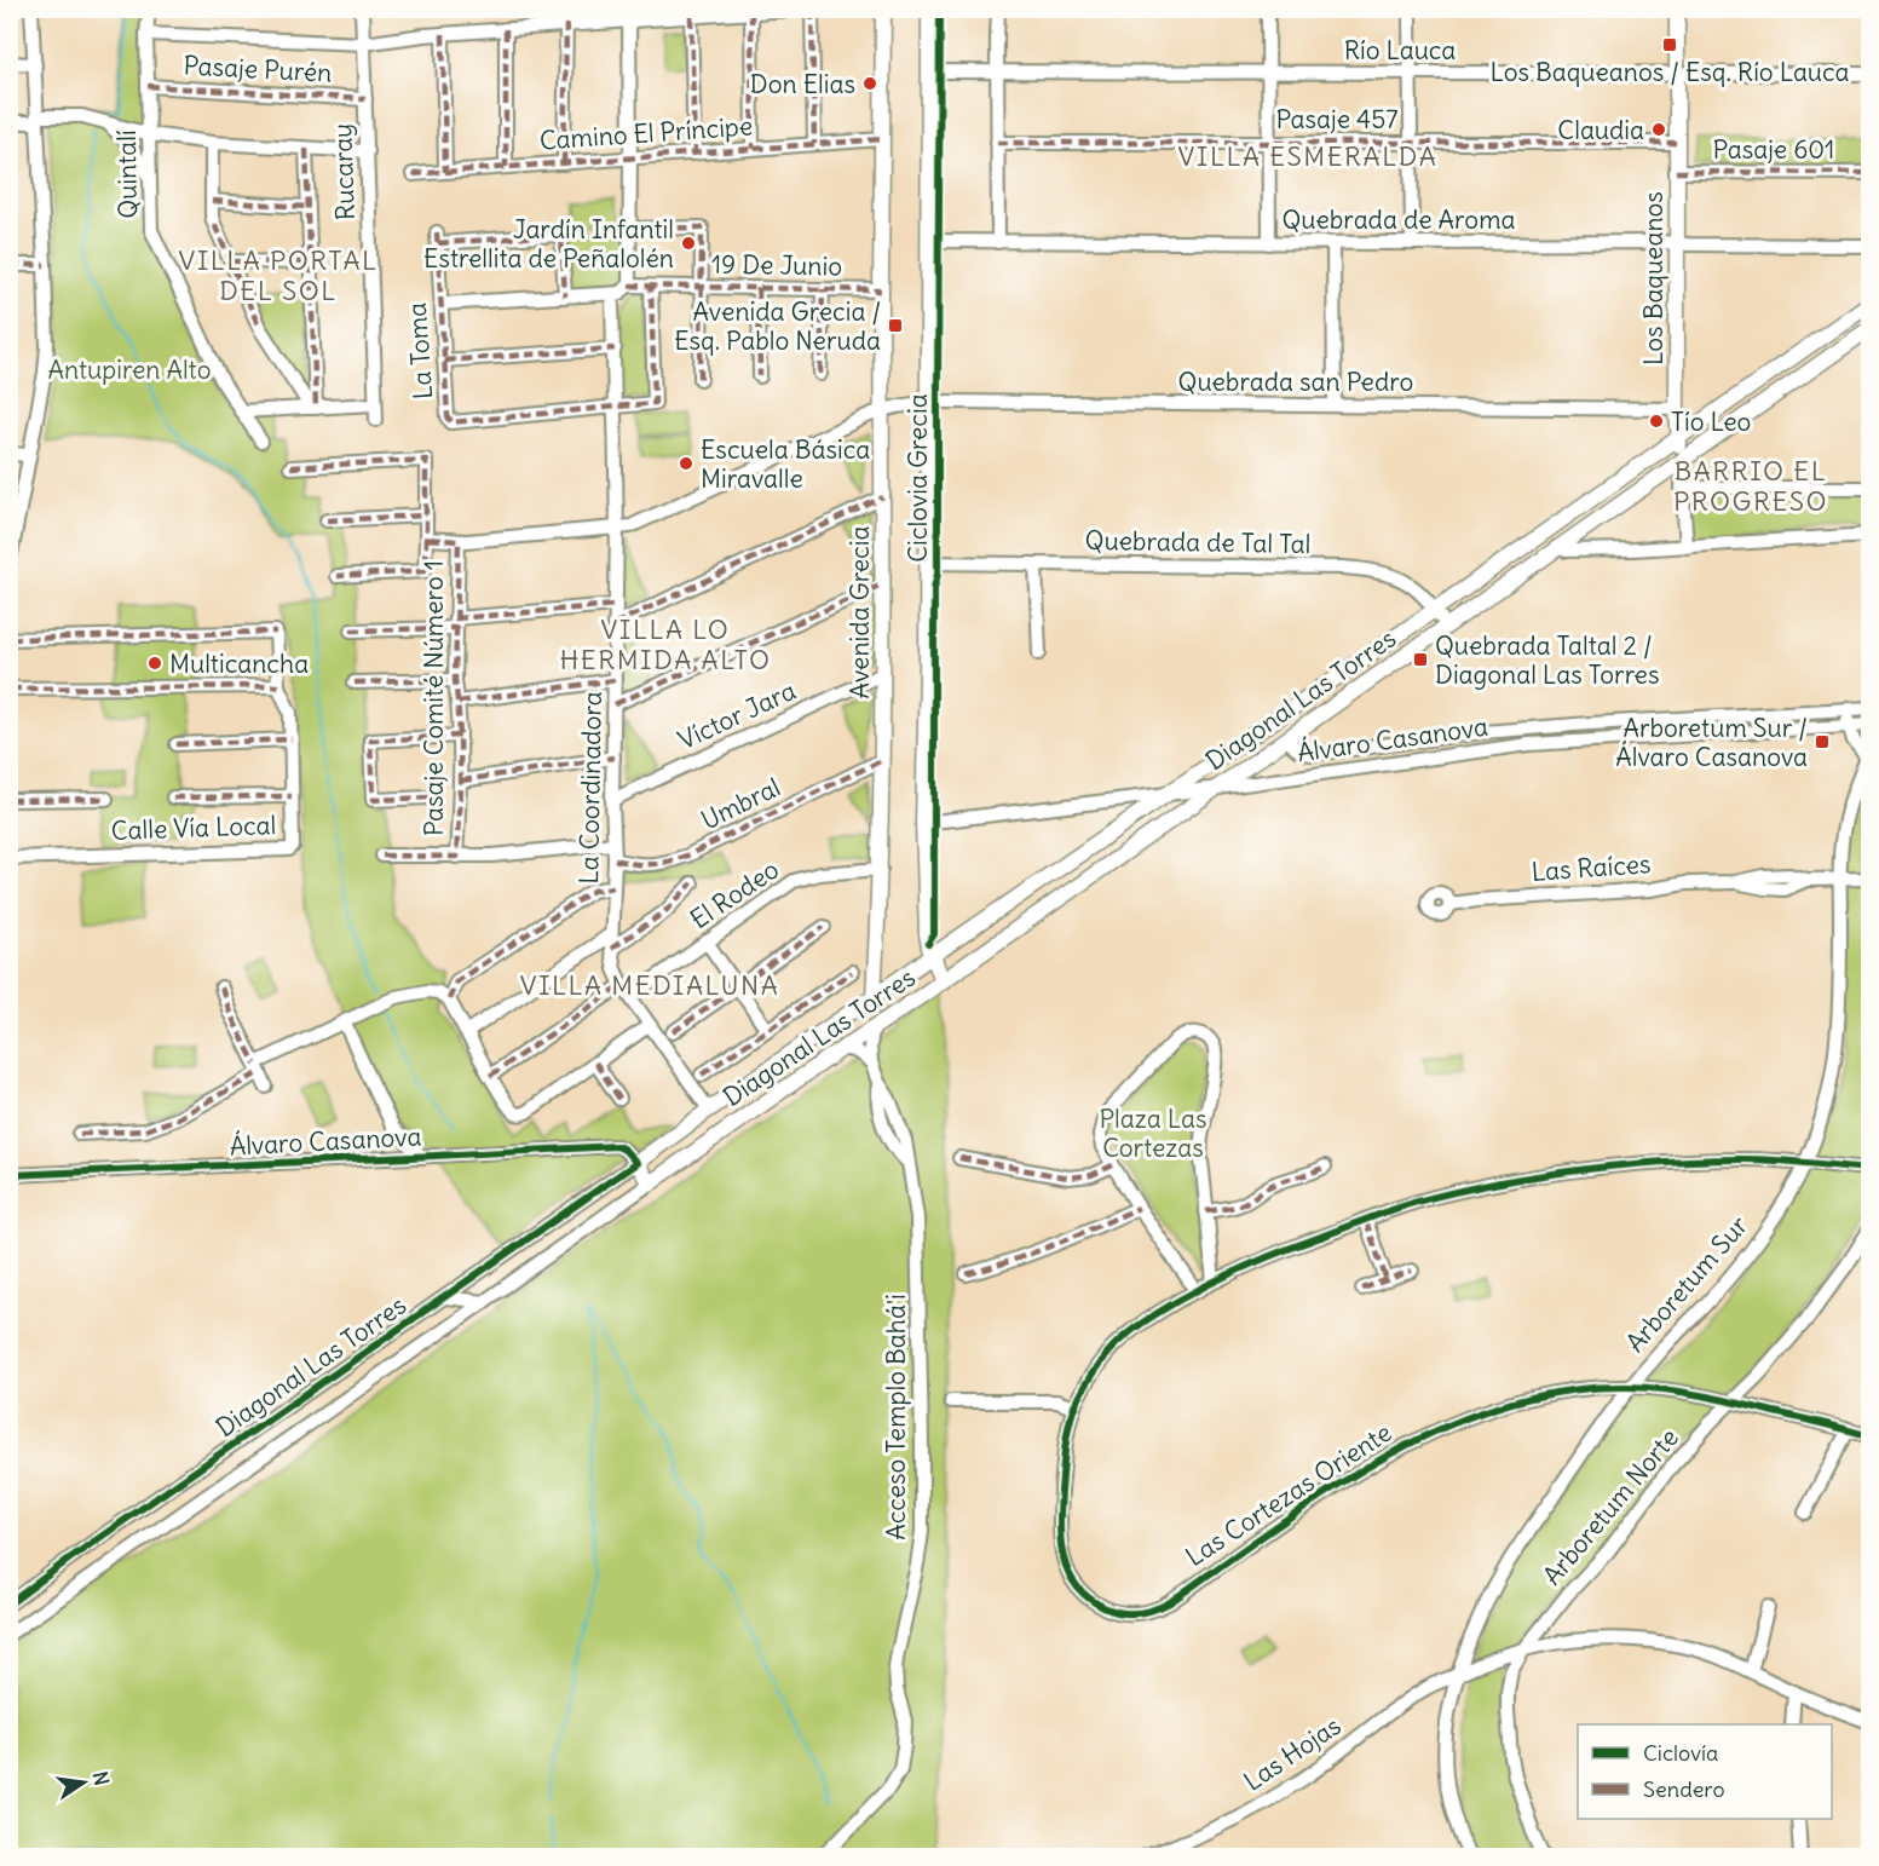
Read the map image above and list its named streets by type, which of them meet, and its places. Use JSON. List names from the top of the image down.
{
  "streets": {
    "main road": [
      "Los Baqueanos",
      "Avenida Grecia",
      "Diagonal Las Torres",
      "Álvaro Casanova"
    ],
    "street": [
      "Río Lauca",
      "Pasaje Purén",
      "Pasaje 457",
      "Camino El Príncipe",
      "Pasaje 601",
      "Rucaray",
      "Quintalí",
      "Quebrada de Aroma",
      "19 De Junio",
      "La Toma",
      "Quebrada san Pedro",
      "Quebrada de Tal Tal",
      "Pasaje Comité Número 1",
      "Víctor Jara",
      "La Coordinadora",
      "Umbral",
      "Calle Vía Local",
      "Las Raíces",
      "El Rodeo",
      "Arboretum Sur",
      "Acceso Templo Bahá'i",
      "Las Cortezas Oriente",
      "Arboretum Norte",
      "Las Hojas"
    ],
    "cycle path": ["Ciclovia Grecia"]
  },
  "crossings": [
    ["Río Lauca", "Los Baqueanos"],
    ["Pasaje Purén", "Rucaray"],
    ["Pasaje Purén", "Quintalí"],
    ["Pasaje 457", "Los Baqueanos"],
    ["Camino El Príncipe", "Avenida Grecia"],
    ["Pasaje 601", "Los Baqueanos"],
    ["Quebrada de Aroma", "Los Baqueanos"],
    ["19 De Junio", "La Toma"],
    ["19 De Junio", "Avenida Grecia"],
    ["19 De Junio", "La Coordinadora"],
    ["Los Baqueanos", "Quebrada san Pedro"],
    ["Los Baqueanos", "Diagonal Las Torres"],
    ["La Toma", "La Coordinadora"],
    ["Quebrada san Pedro", "Avenida Grecia"],
    ["Quebrada san Pedro", "Pasaje Comité Número 1"],
    ["Quebrada san Pedro", "La Coordinadora"],
    ["Quebrada de Tal Tal", "Diagonal Las Torres"],
    ["Avenida Grecia", "Diagonal Las Torres"],
    ["Avenida Grecia", "Víctor Jara"],
    ["Avenida Grecia", "Umbral"],
    ["Avenida Grecia", "El Rodeo"],
    ["Diagonal Las Torres", "Álvaro Casanova"],
    ["Diagonal Las Torres", "La Coordinadora"],
    ["Diagonal Las Torres", "Acceso Templo Bahá'i"],
    ["Víctor Jara", "La Coordinadora"],
    ["Álvaro Casanova", "Arboretum Sur"],
    ["La Coordinadora", "Umbral"],
    ["La Coordinadora", "El Rodeo"],
    ["Las Raíces", "Arboretum Sur"],
    ["Arboretum Sur", "Las Cortezas Oriente"],
    ["Arboretum Sur", "Las Hojas"],
    ["Las Cortezas Oriente", "Arboretum Norte"],
    ["Arboretum Norte", "Las Hojas"]
  ],
  "districts": [
    "VILLA ESMERALDA",
    "VILLA PORTAL DEL SOL",
    "BARRIO EL PROGRESO",
    "VILLA LO HERMIDA ALTO",
    "VILLA MEDIALUNA"
  ],
  "parks": ["Antupiren Alto", "Plaza Las Cortezas"],
  "places": {
    "transit": [
      "Los Baqueanos / Esq. Río Lauca",
      "Avenida Grecia / Esq. Pablo Neruda",
      "Quebrada Taltal 2 / Diagonal Las Torres",
      "Arboretum Sur / Álvaro Casanova"
    ],
    "other": [
      "Don Elias",
      "Claudia",
      "Jardín Infantil Estrellita de Peñalolén",
      "Tío Leo",
      "Escuela Básica Miravalle",
      "Multicancha"
    ]
  },
  "legend": ["Ciclovía", "Sendero"],
  "north": "right"
}
